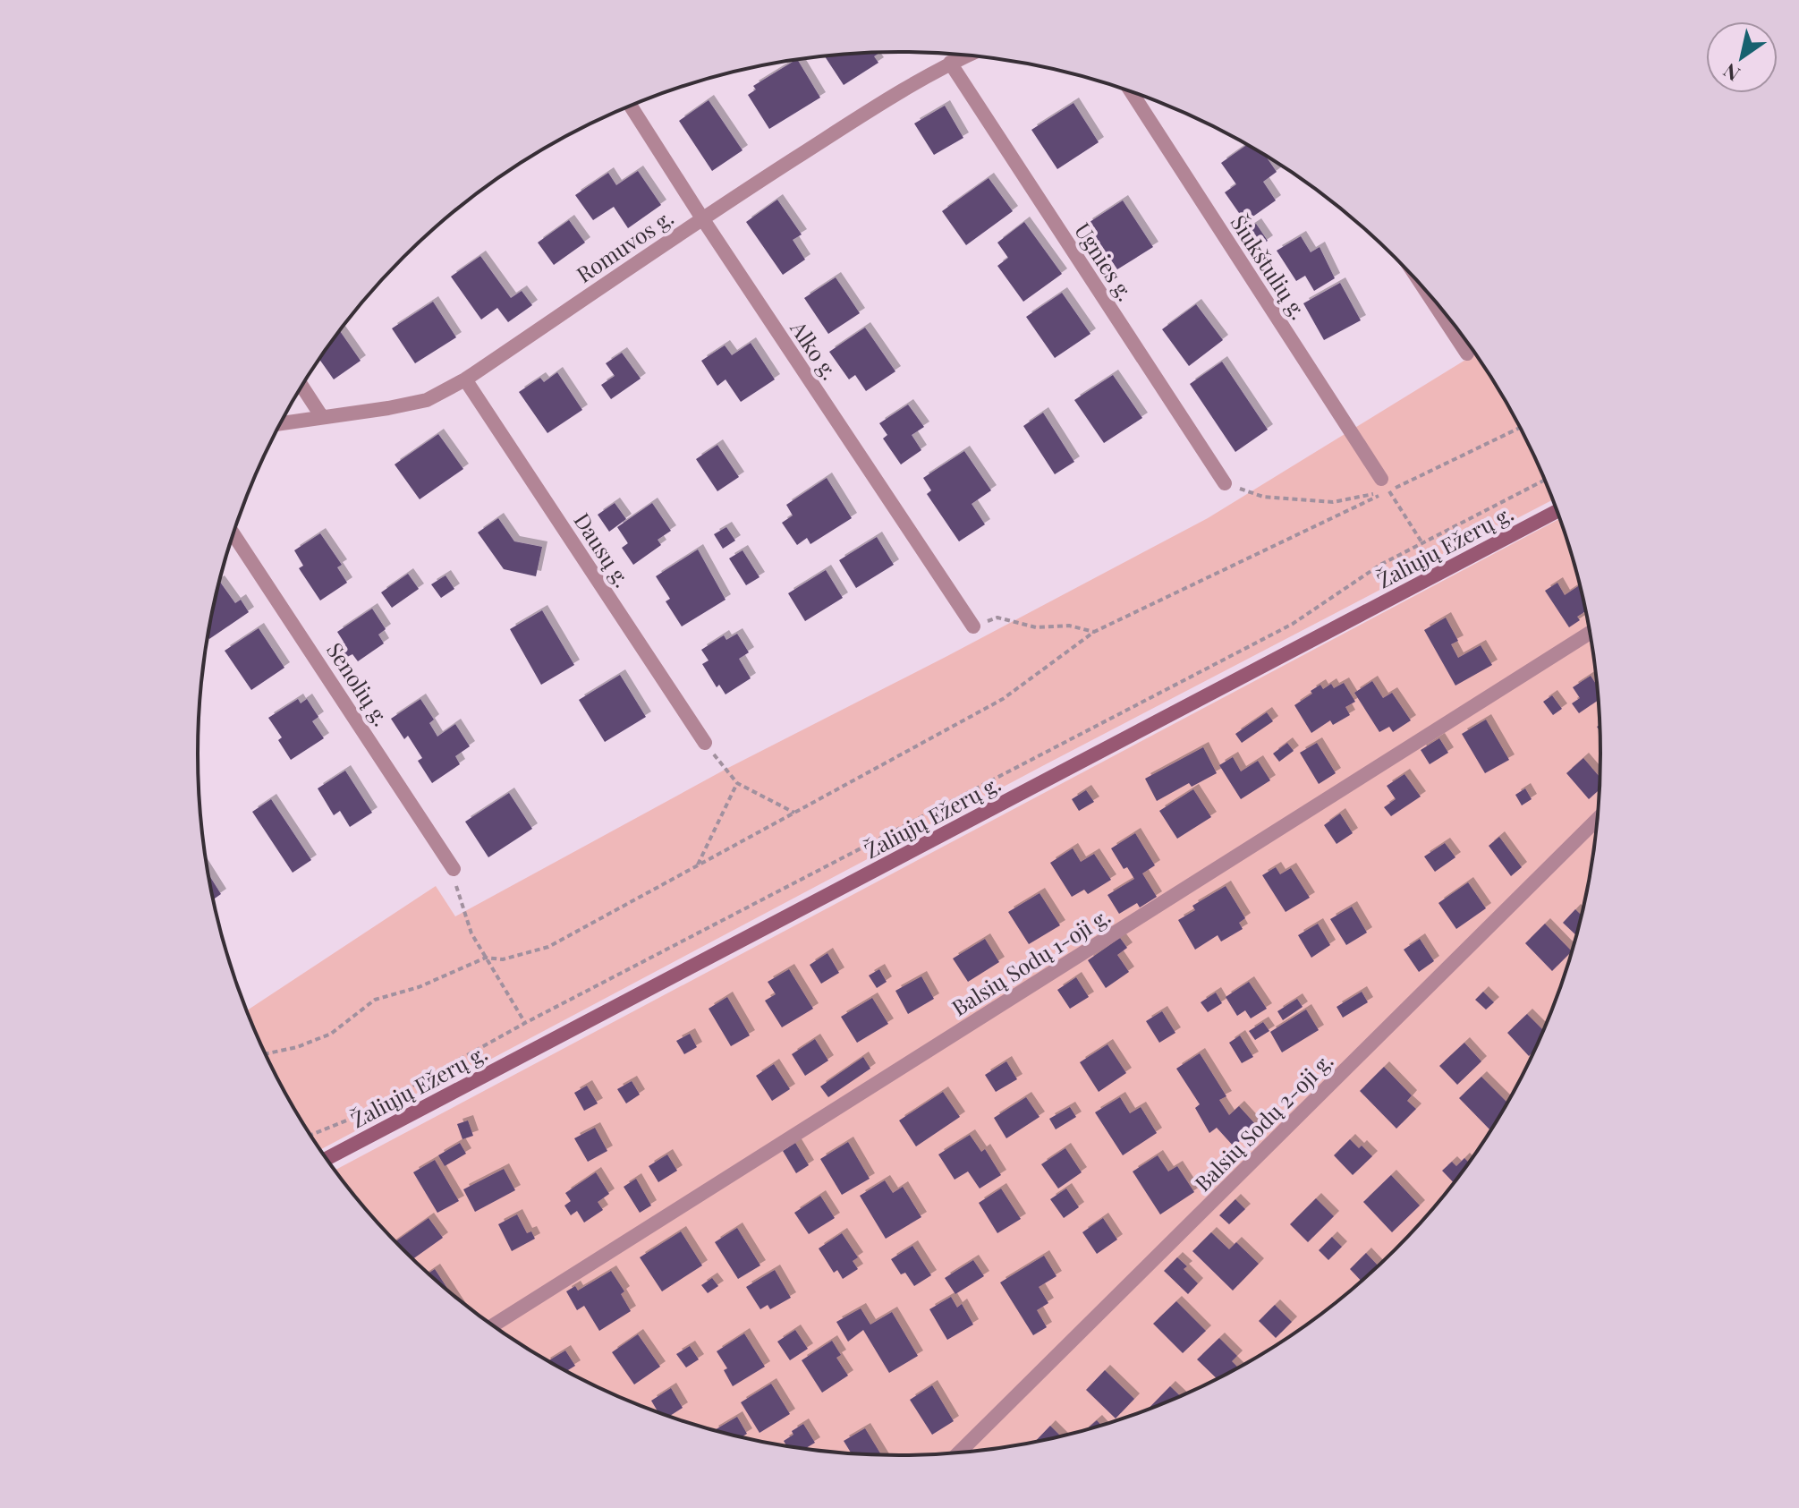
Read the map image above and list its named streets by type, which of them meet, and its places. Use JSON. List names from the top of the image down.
{
  "streets": {
    "main road": ["Žaliųjų Ežerų g."],
    "street": [
      "Romuvos g.",
      "Ugnies g.",
      "Šiukštulių g.",
      "Alko g.",
      "Dausų g.",
      "Senolių g.",
      "Balsių Sodų 1-oji g.",
      "Balsių Sodų 2-oji g."
    ]
  },
  "crossings": [
    ["Romuvos g.", "Ugnies g."],
    ["Romuvos g.", "Alko g."],
    ["Romuvos g.", "Dausų g."]
  ],
  "north": "bottom left"
}
